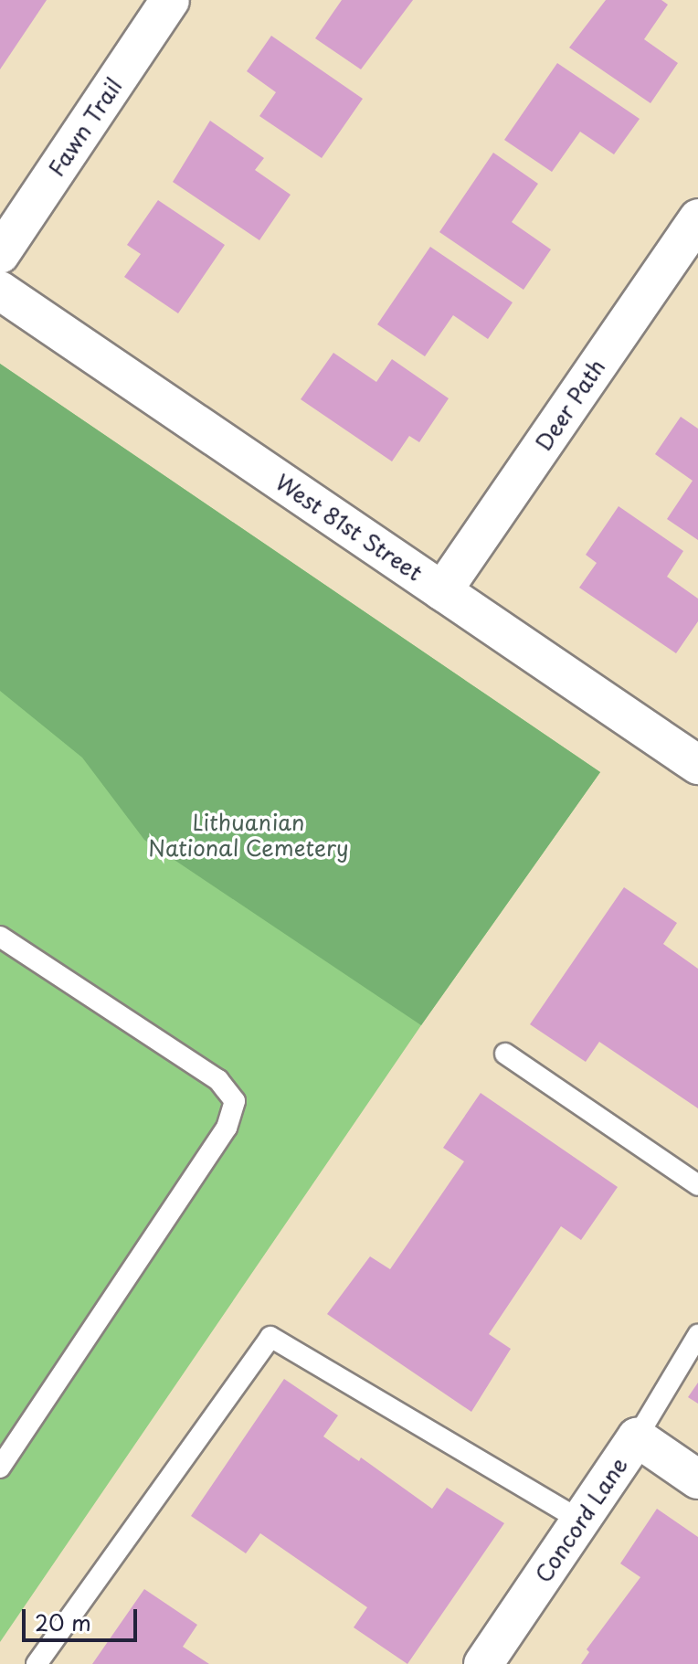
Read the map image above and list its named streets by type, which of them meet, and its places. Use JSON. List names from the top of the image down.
{
  "streets": {
    "street": [
      "Fawn Trail",
      "Deer Path",
      "West 81st Street",
      "Concord Lane"
    ]
  },
  "crossings": [
    ["Deer Path", "West 81st Street"]
  ],
  "parks": ["Lithuanian National Cemetery"],
  "scale_bar": "20 m"
}
